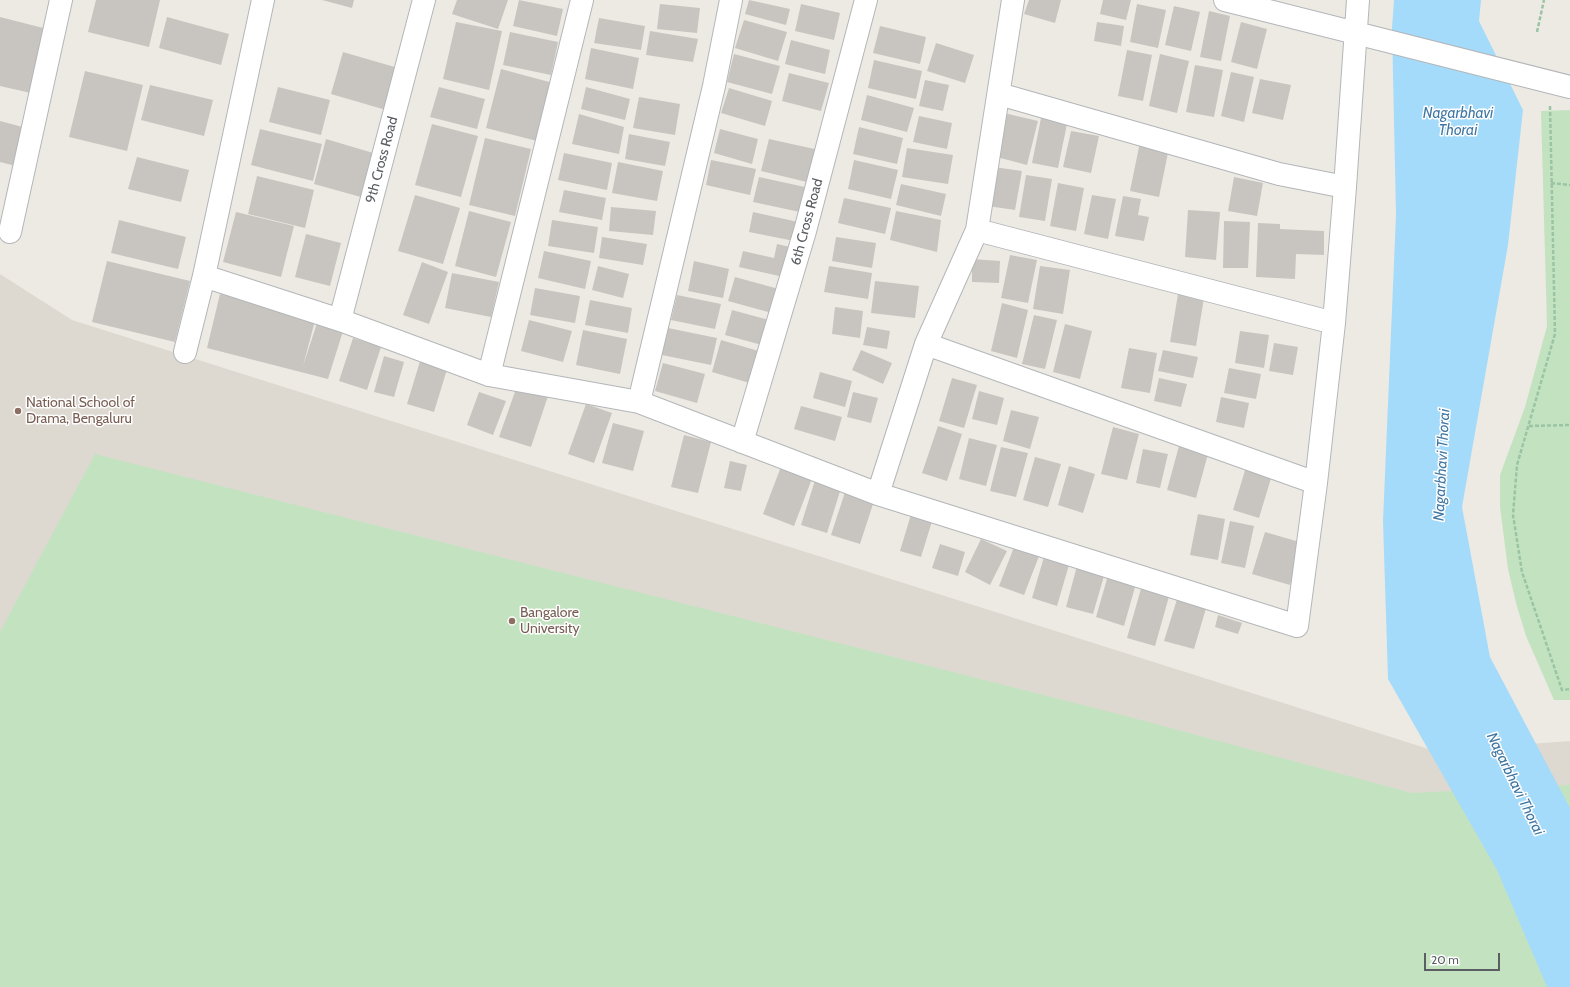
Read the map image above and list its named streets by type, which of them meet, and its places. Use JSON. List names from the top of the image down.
{
  "streets": {
    "street": ["9th Cross Road", "6th Cross Road"]
  },
  "water": ["Nagarbhavi Thorai"],
  "places": ["National School of Drama, Bengaluru", "Bangalore University"],
  "scale_bar": "20 m"
}
